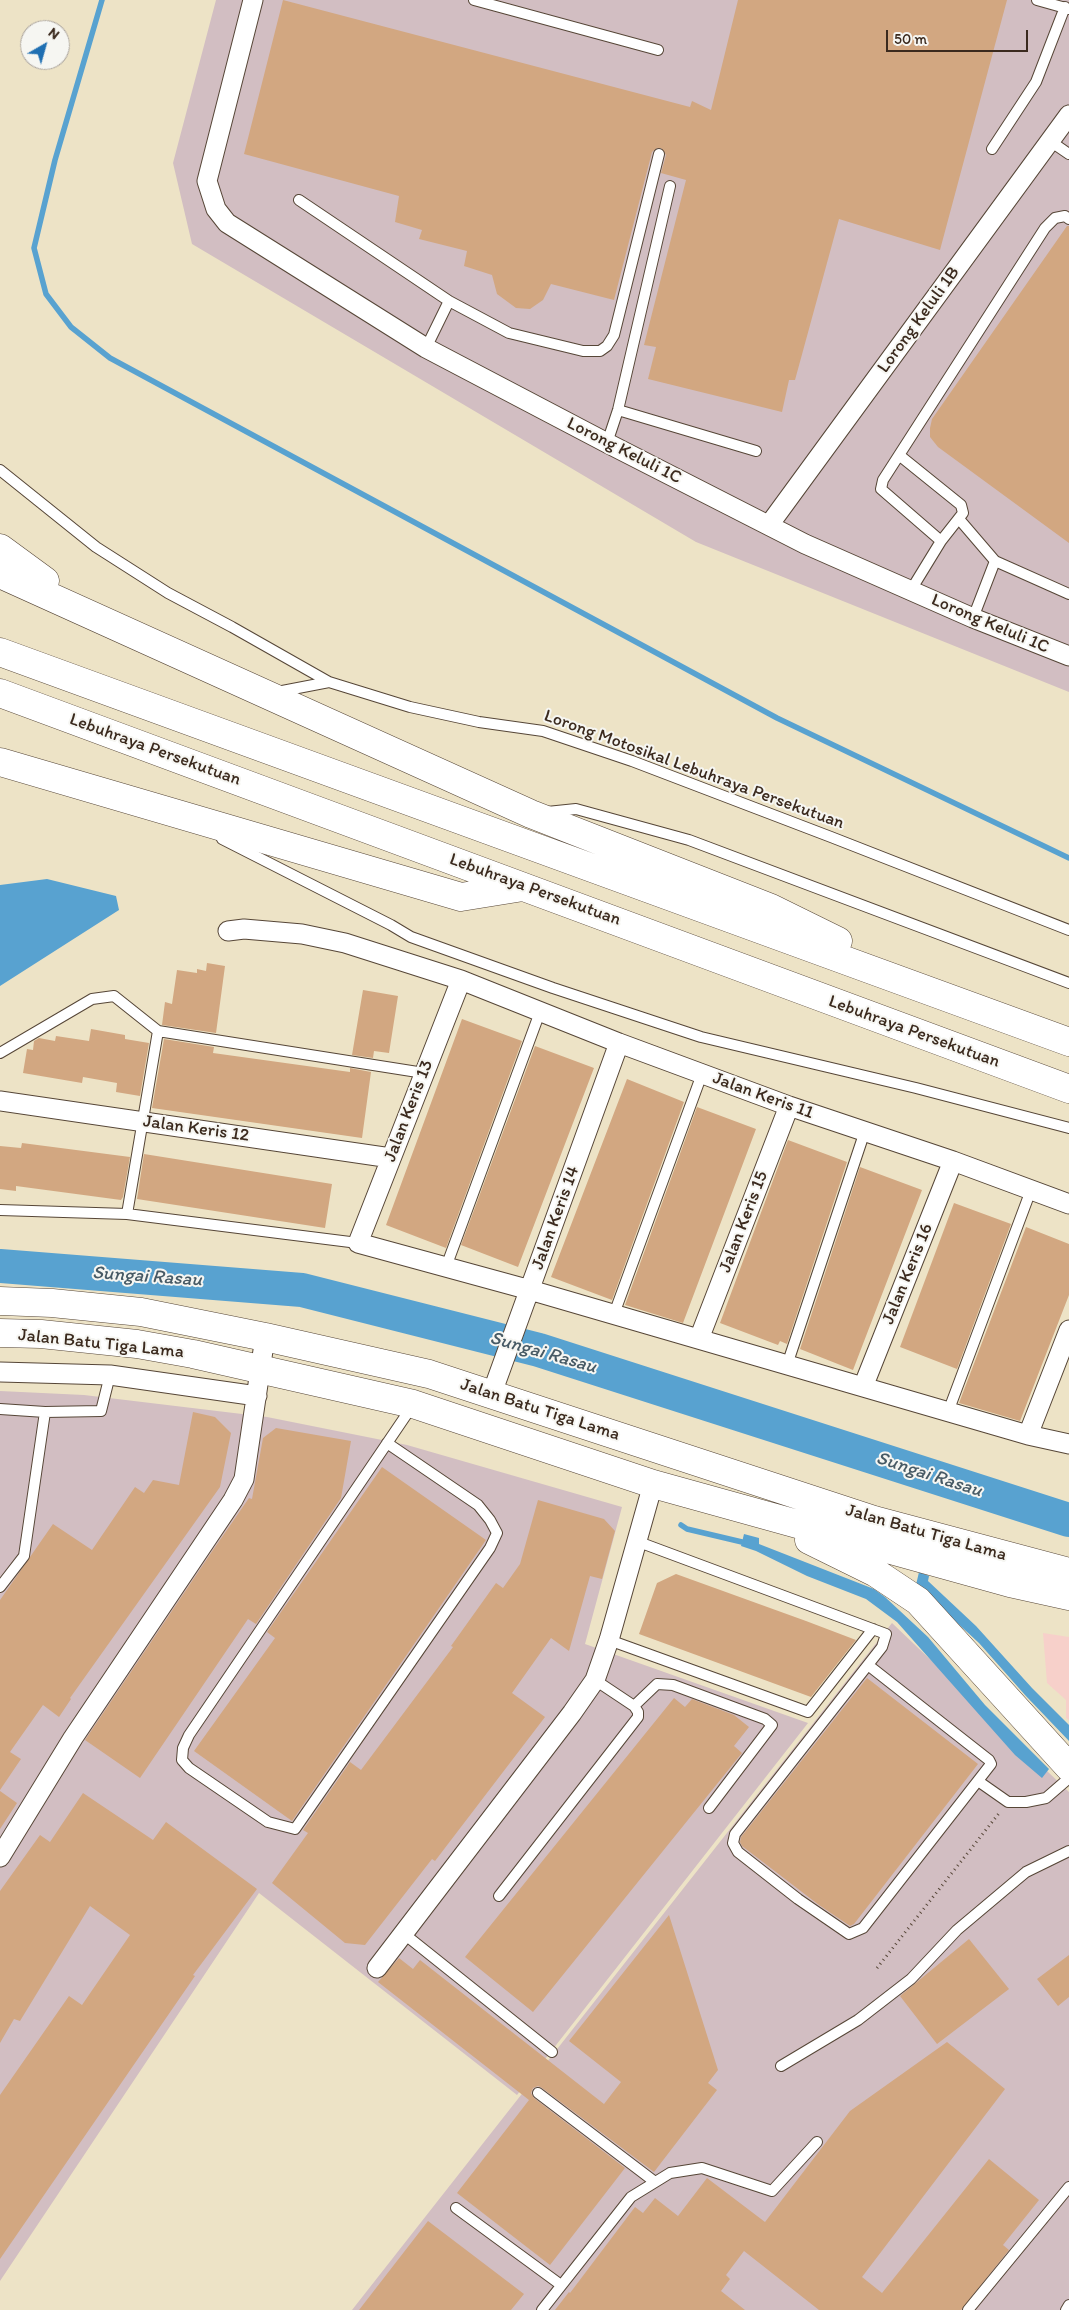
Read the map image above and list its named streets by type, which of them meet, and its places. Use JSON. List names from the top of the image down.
{
  "streets": {
    "main road": ["Lebuhraya Persekutuan", "Jalan Batu Tiga Lama"],
    "street": [
      "Lorong Keluli 1B",
      "Lorong Keluli 1C",
      "Jalan Keris 11",
      "Jalan Keris 13",
      "Jalan Keris 12",
      "Jalan Keris 14",
      "Jalan Keris 15",
      "Jalan Keris 16"
    ],
    "lane": ["Lorong Motosikal Lebuhraya Persekutuan"]
  },
  "crossings": [
    ["Lorong Keluli 1B", "Lorong Keluli 1C"],
    ["Jalan Keris 11", "Jalan Keris 13"],
    ["Jalan Keris 11", "Jalan Keris 14"],
    ["Jalan Keris 11", "Jalan Keris 15"],
    ["Jalan Keris 11", "Jalan Keris 16"],
    ["Jalan Keris 13", "Jalan Keris 12"],
    ["Jalan Keris 14", "Jalan Batu Tiga Lama"]
  ],
  "water": ["Sungai Rasau"],
  "scale_bar": "50 m",
  "north": "top right"
}
